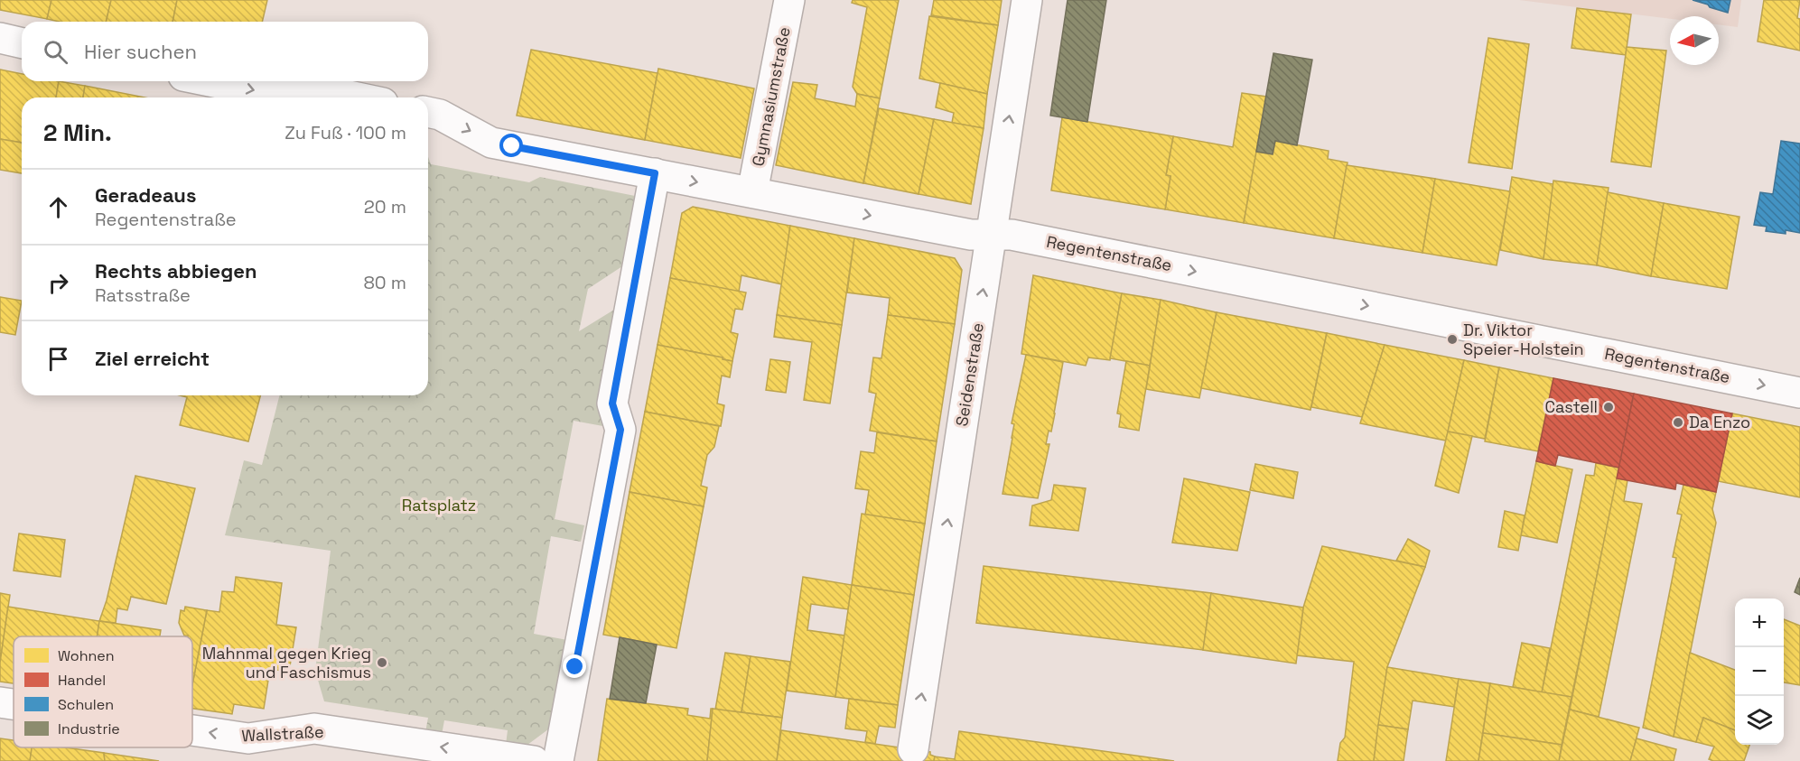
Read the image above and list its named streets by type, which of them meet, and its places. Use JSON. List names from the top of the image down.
{
  "streets": {
    "street": [
      "Gymnasiumstraße",
      "Regentenstraße",
      "Seidenstraße",
      "Wallstraße"
    ]
  },
  "crossings": [
    ["Gymnasiumstraße", "Regentenstraße"],
    ["Regentenstraße", "Seidenstraße"]
  ],
  "one_way": ["Regentenstraße", "Seidenstraße", "Wallstraße"],
  "parks": ["Ratsplatz"],
  "places": [
    "Dr. Viktor Speier-Holstein",
    "Castell",
    "Da Enzo",
    "Mahnmal gegen Krieg und Faschismus"
  ],
  "legend": [
    "Wohnen",
    "Handel",
    "Schulen",
    "Industrie"
  ],
  "north": "left",
  "page": {
    "search": "Hier suchen",
    "heading": ["2 Min.", "Zu Fuß · 100 m"],
    "list": [
      ["Geradeaus", "Regentenstraße", "20 m"],
      ["Rechts abbiegen", "Ratsstraße", "80 m"],
      "Ziel erreicht"
    ],
    "map_buttons": ["+", "−"]
  }
}
